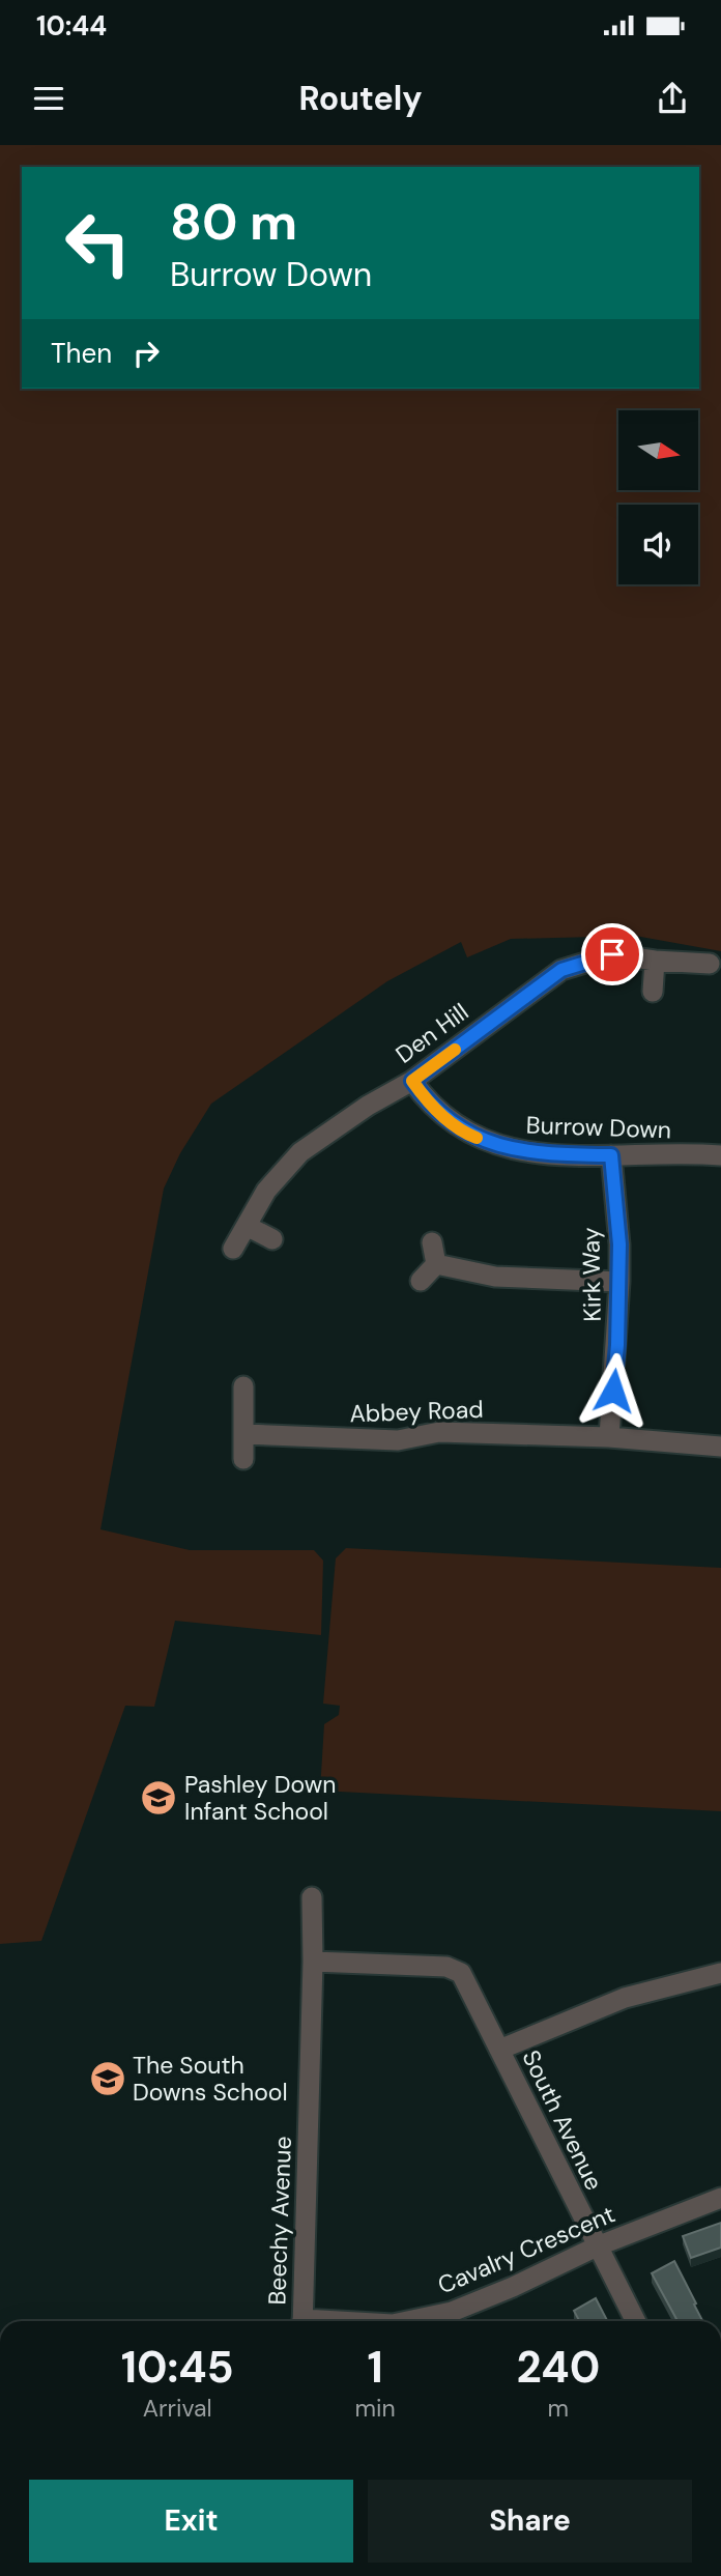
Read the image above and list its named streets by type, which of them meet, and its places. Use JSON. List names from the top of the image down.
{
  "streets": {
    "street": [
      "Den Hill",
      "Burrow Down",
      "Kirk Way",
      "Abbey Road",
      "South Avenue",
      "Beechy Avenue",
      "Cavalry Crescent"
    ]
  },
  "crossings": [
    ["Den Hill", "Burrow Down"],
    ["Burrow Down", "Kirk Way"],
    ["Kirk Way", "Abbey Road"],
    ["South Avenue", "Beechy Avenue"],
    ["South Avenue", "Cavalry Crescent"]
  ],
  "places": {
    "school or university": ["Pashley Down Infant School", "The South Downs School"]
  },
  "north": "right",
  "page": {
    "status": "10:44",
    "header": "Routely",
    "turn": ["80 m", "Burrow Down"],
    "then": "Then",
    "eta": [
      "10:45",
      "Arrival",
      "1",
      "min",
      "240",
      "m"
    ],
    "buttons": ["Exit", "Share"]
  }
}
